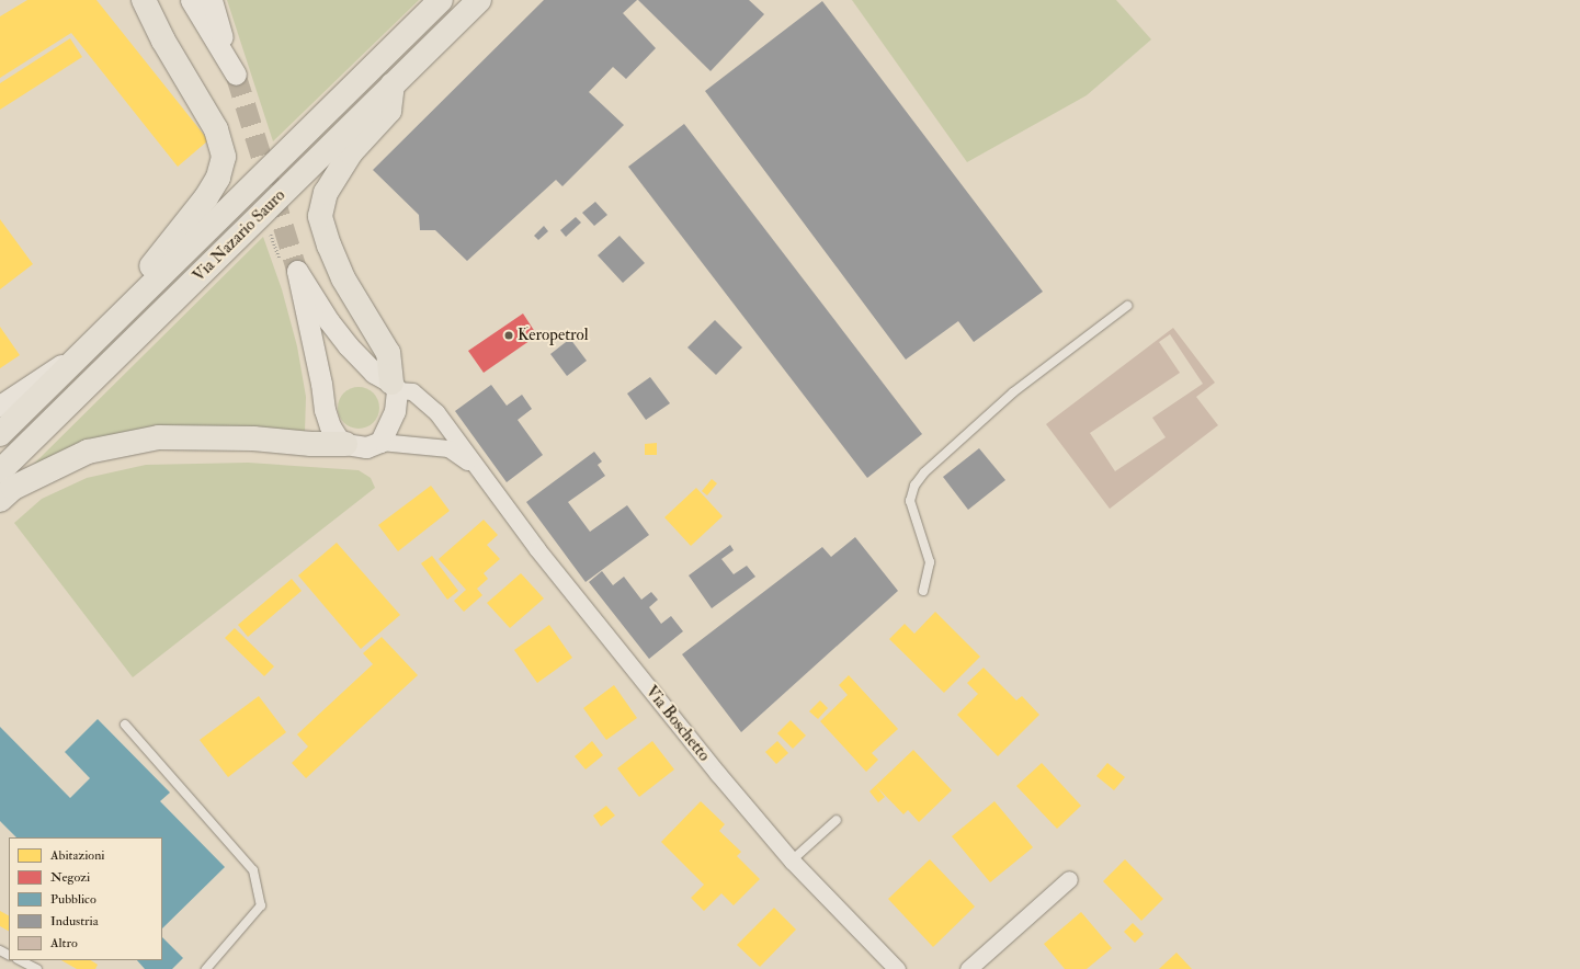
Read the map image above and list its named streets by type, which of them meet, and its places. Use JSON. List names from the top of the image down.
{
  "streets": {
    "highway": ["Via Nazario Sauro"],
    "street": ["Via Boschetto"]
  },
  "places": ["Keropetrol"],
  "legend": [
    "Abitazioni",
    "Negozi",
    "Pubblico",
    "Industria",
    "Altro"
  ]
}
